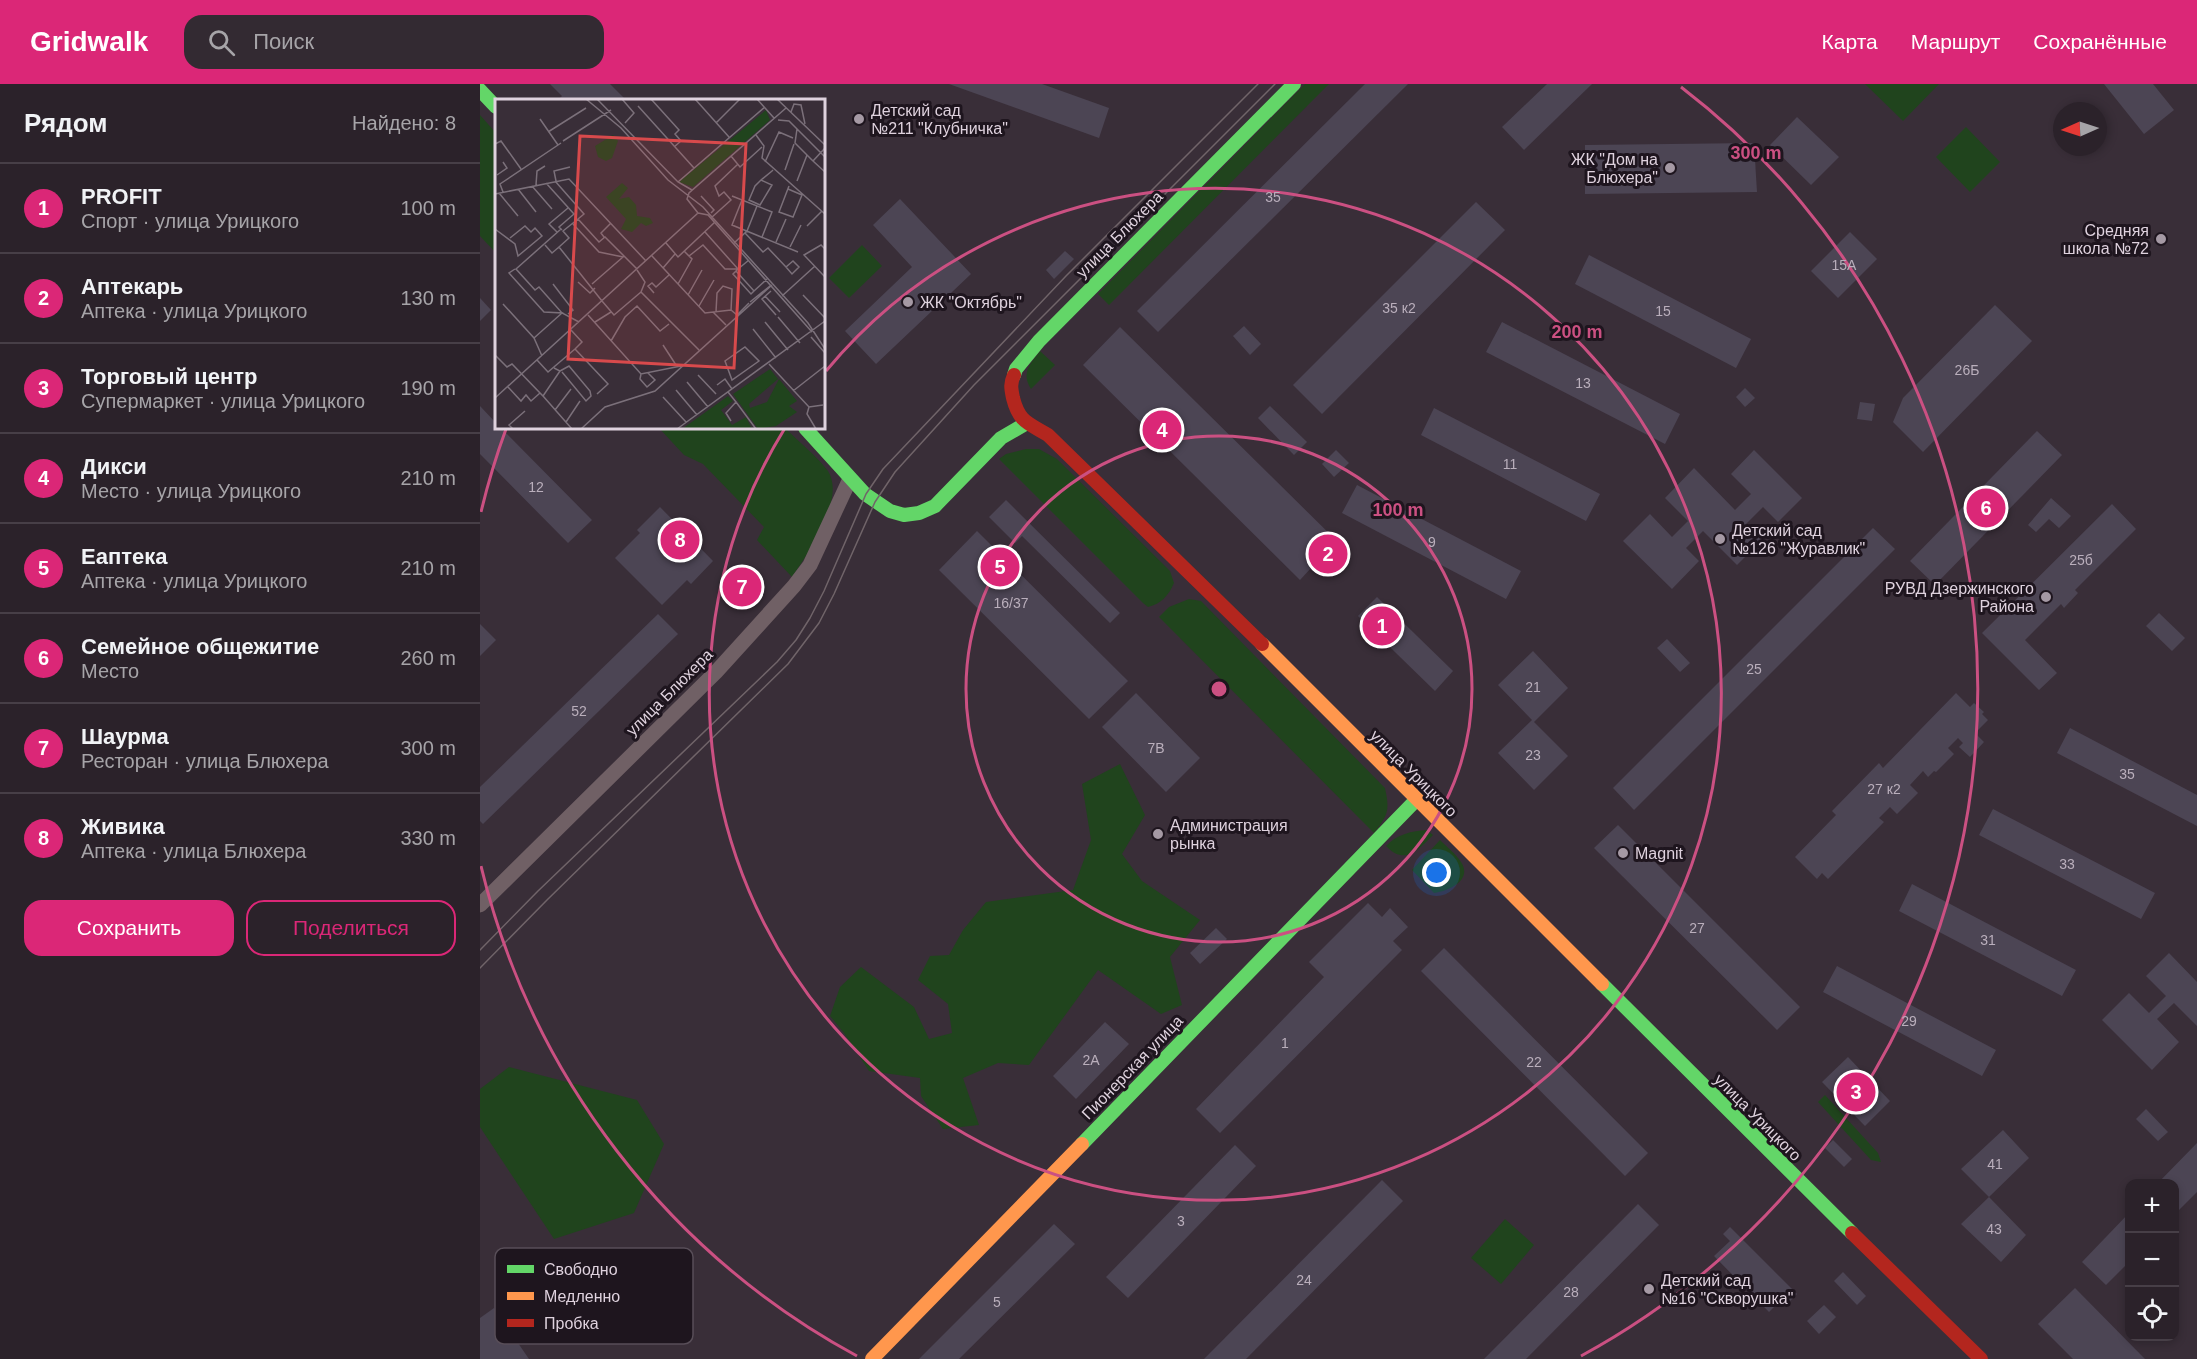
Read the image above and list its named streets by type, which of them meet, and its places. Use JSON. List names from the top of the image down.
{
  "streets": {
    "street": ["улица Блюхера", "улица Урицкого", "Пионерская улица"]
  },
  "crossings": [
    ["улица Блюхера", "улица Урицкого"],
    ["улица Урицкого", "Пионерская улица"]
  ],
  "places": [
    "Детский сад №211 \"Клубничка\"",
    "ЖК \"Дом на Блюхера\"",
    "Средняя школа №72",
    "ЖК \"Октябрь\"",
    "Детский сад №126 \"Журавлик\"",
    "РУВД Дзержинского Района",
    "Администрация рынка",
    "Magnit",
    "Детский сад №16 \"Скворушка\""
  ],
  "house_numbers": [
    "35",
    "15А",
    "35 к2",
    "15",
    "26Б",
    "13",
    "11",
    "12",
    "9",
    "25б",
    "16/37",
    "25",
    "21",
    "52",
    "7В",
    "23",
    "35",
    "27 к2",
    "33",
    "27",
    "31",
    "29",
    "1",
    "2А",
    "22",
    "41",
    "3",
    "43",
    "24",
    "28",
    "5"
  ],
  "legend": ["Свободно", "Медленно", "Пробка"],
  "north": "left",
  "page": {
    "header": "Gridwalk",
    "search": "Поиск",
    "nav": ["Карта", "Маршрут", "Сохранённые"],
    "heading": ["Рядом", "Найдено: 8"],
    "list": [
      {
        "mark": "1",
        "name": "PROFIT",
        "note": "Спорт · улица Урицкого",
        "value": "100 m"
      },
      {
        "mark": "2",
        "name": "Аптекарь",
        "note": "Аптека · улица Урицкого",
        "value": "130 m"
      },
      {
        "mark": "3",
        "name": "Торговый центр",
        "note": "Супермаркет · улица Урицкого",
        "value": "190 m"
      },
      {
        "mark": "4",
        "name": "Дикси",
        "note": "Место · улица Урицкого",
        "value": "210 m"
      },
      {
        "mark": "5",
        "name": "Еаптека",
        "note": "Аптека · улица Урицкого",
        "value": "210 m"
      },
      {
        "mark": "6",
        "name": "Семейное общежитие",
        "note": "Место",
        "value": "260 m"
      },
      {
        "mark": "7",
        "name": "Шаурма",
        "note": "Ресторан · улица Блюхера",
        "value": "300 m"
      },
      {
        "mark": "8",
        "name": "Живика",
        "note": "Аптека · улица Блюхера",
        "value": "330 m"
      }
    ],
    "pins": [
      "4",
      "6",
      "8",
      "2",
      "5",
      "7",
      "1",
      "3"
    ],
    "buttons": ["Сохранить", "Поделиться"],
    "map_buttons": ["+", "−"]
  },
  "rings": ["300 m", "200 m", "100 m"]
}
